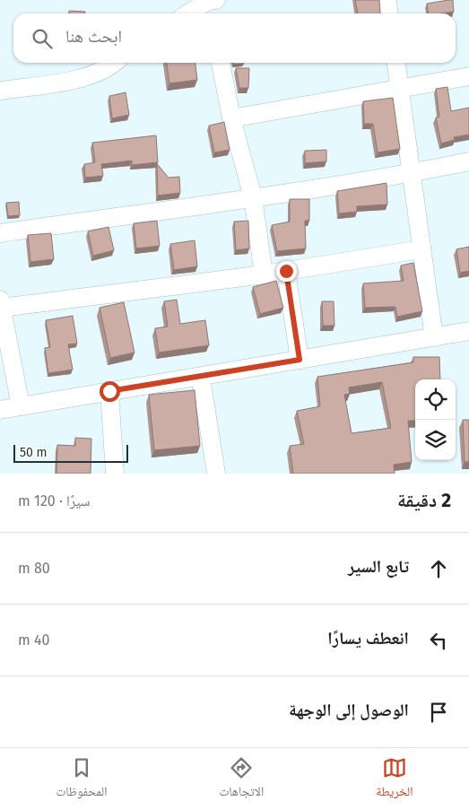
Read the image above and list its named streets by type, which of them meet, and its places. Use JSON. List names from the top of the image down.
{
  "scale_bar": "50 m",
  "page": {
    "search": "ابحث هنا",
    "scale": "50 m",
    "heading": ["2 دقيقة", "سيرًا · 120 m"],
    "list": [
      ["تابع السير", "80 m"],
      ["انعطف يسارًا", "40 m"],
      "الوصول إلى الوجهة"
    ],
    "nav": ["الخريطة", "الاتجاهات", "المحفوظات"]
  }
}
